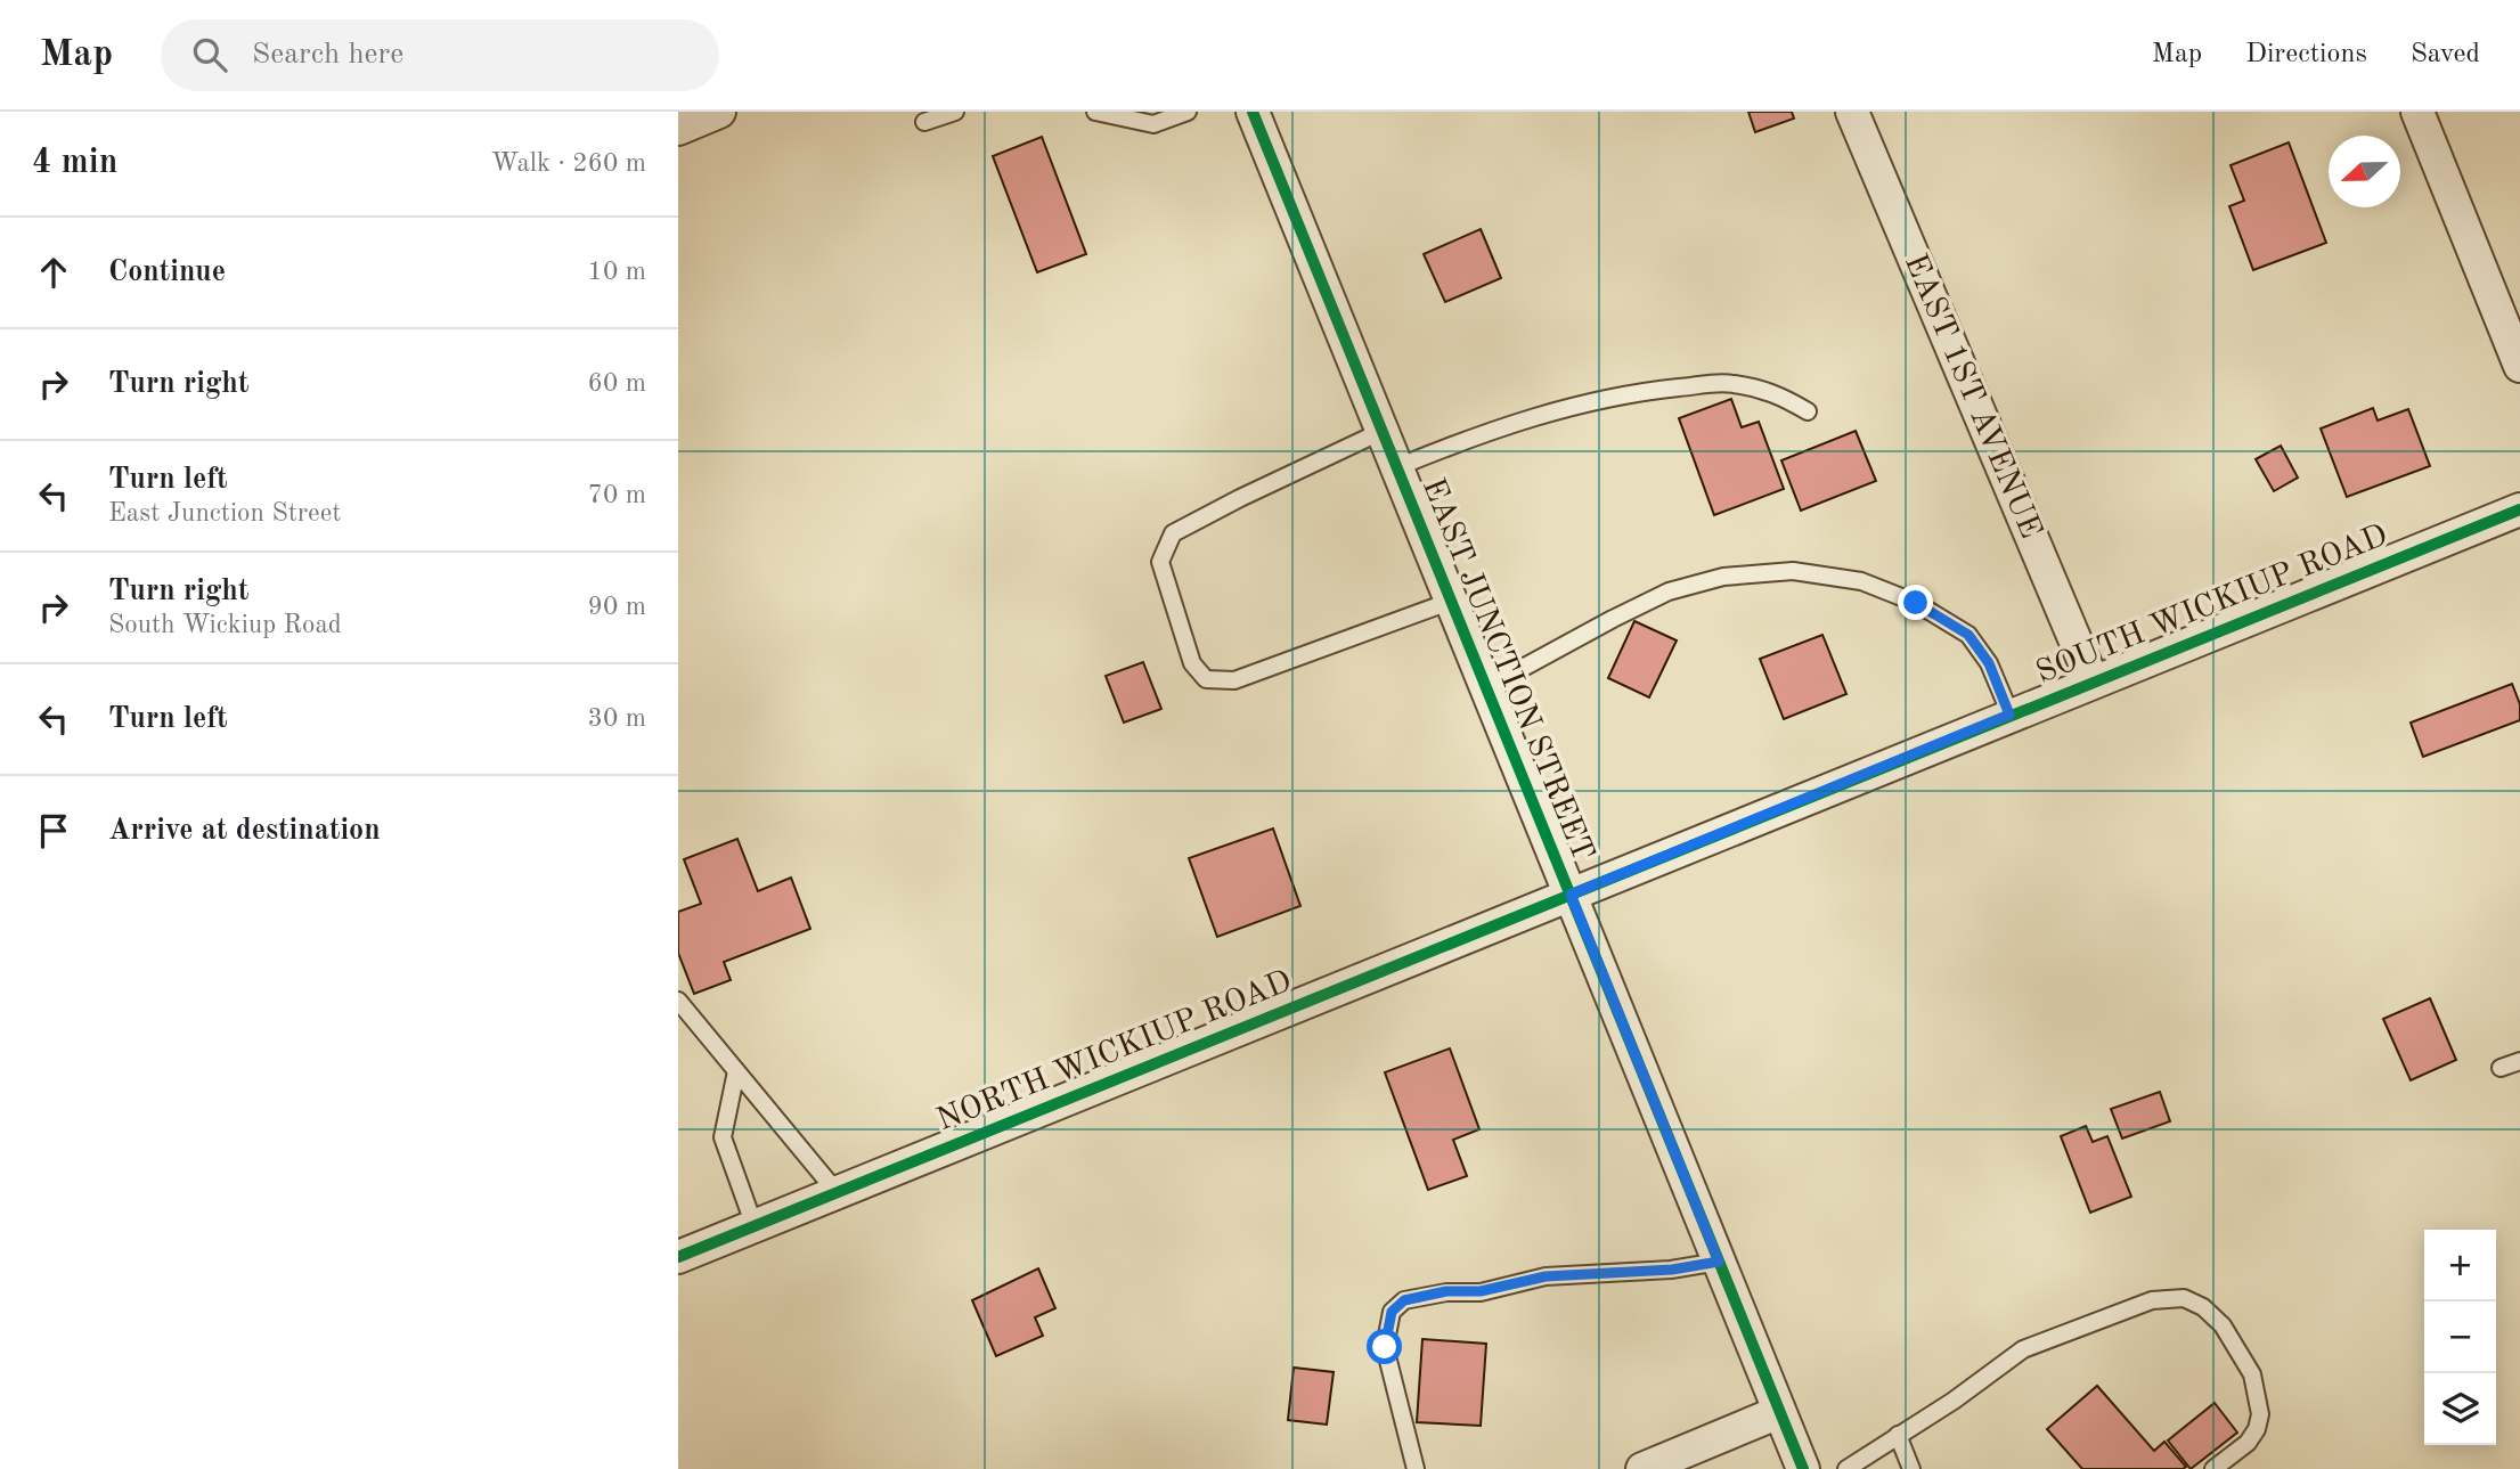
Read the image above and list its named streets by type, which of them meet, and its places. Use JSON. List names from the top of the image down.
{
  "streets": {
    "street": [
      "EAST 1ST AVENUE",
      "SOUTH WICKIUP ROAD",
      "EAST JUNCTION STREET",
      "NORTH WICKIUP ROAD"
    ]
  },
  "crossings": [
    ["EAST 1ST AVENUE", "SOUTH WICKIUP ROAD"],
    ["SOUTH WICKIUP ROAD", "EAST JUNCTION STREET"],
    ["SOUTH WICKIUP ROAD", "NORTH WICKIUP ROAD"],
    ["EAST JUNCTION STREET", "NORTH WICKIUP ROAD"]
  ],
  "north": "left",
  "page": {
    "header": "Map",
    "search": "Search here",
    "nav": ["Map", "Directions", "Saved"],
    "heading": ["4 min", "Walk · 260 m"],
    "list": [
      ["Continue", "10 m"],
      ["Turn right", "60 m"],
      ["Turn left", "East Junction Street", "70 m"],
      ["Turn right", "South Wickiup Road", "90 m"],
      ["Turn left", "30 m"],
      "Arrive at destination"
    ],
    "map_buttons": ["+", "−"]
  }
}
